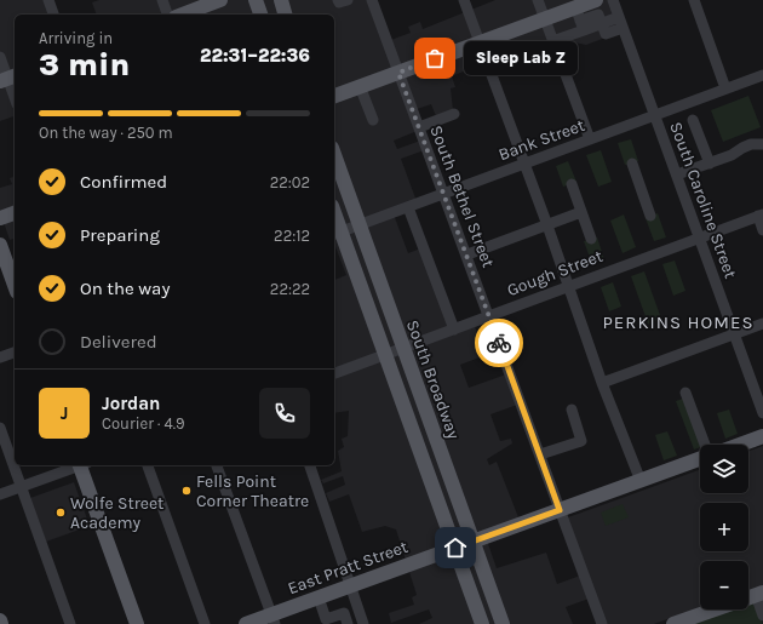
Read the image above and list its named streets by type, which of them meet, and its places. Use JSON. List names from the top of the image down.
{
  "streets": {
    "main road": ["South Broadway", "East Pratt Street"],
    "street": [
      "Bank Street",
      "South Bethel Street",
      "South Caroline Street",
      "Gough Street"
    ]
  },
  "crossings": [
    ["Bank Street", "South Bethel Street"],
    ["Bank Street", "South Caroline Street"],
    ["Bank Street", "South Broadway"],
    ["South Bethel Street", "Gough Street"],
    ["South Bethel Street", "East Pratt Street"],
    ["South Caroline Street", "Gough Street"],
    ["Gough Street", "South Broadway"],
    ["South Broadway", "East Pratt Street"]
  ],
  "districts": ["PERKINS HOMES"],
  "places": ["Sleep Lab Z", "Fells Point Corner Theatre", "Wolfe Street Academy"],
  "page": {
    "heading": ["3 min", "Arriving in", "22:31–22:36"],
    "panel": ["Jordan", "Courier · 4.9"],
    "bubble": "Sleep Lab Z",
    "bar": "On the way · 250 m",
    "list": [
      ["Confirmed", "22:02"],
      ["Preparing", "22:12"],
      ["On the way", "22:22"],
      "Delivered"
    ],
    "round": "J",
    "map_buttons": ["+", "−"]
  }
}
